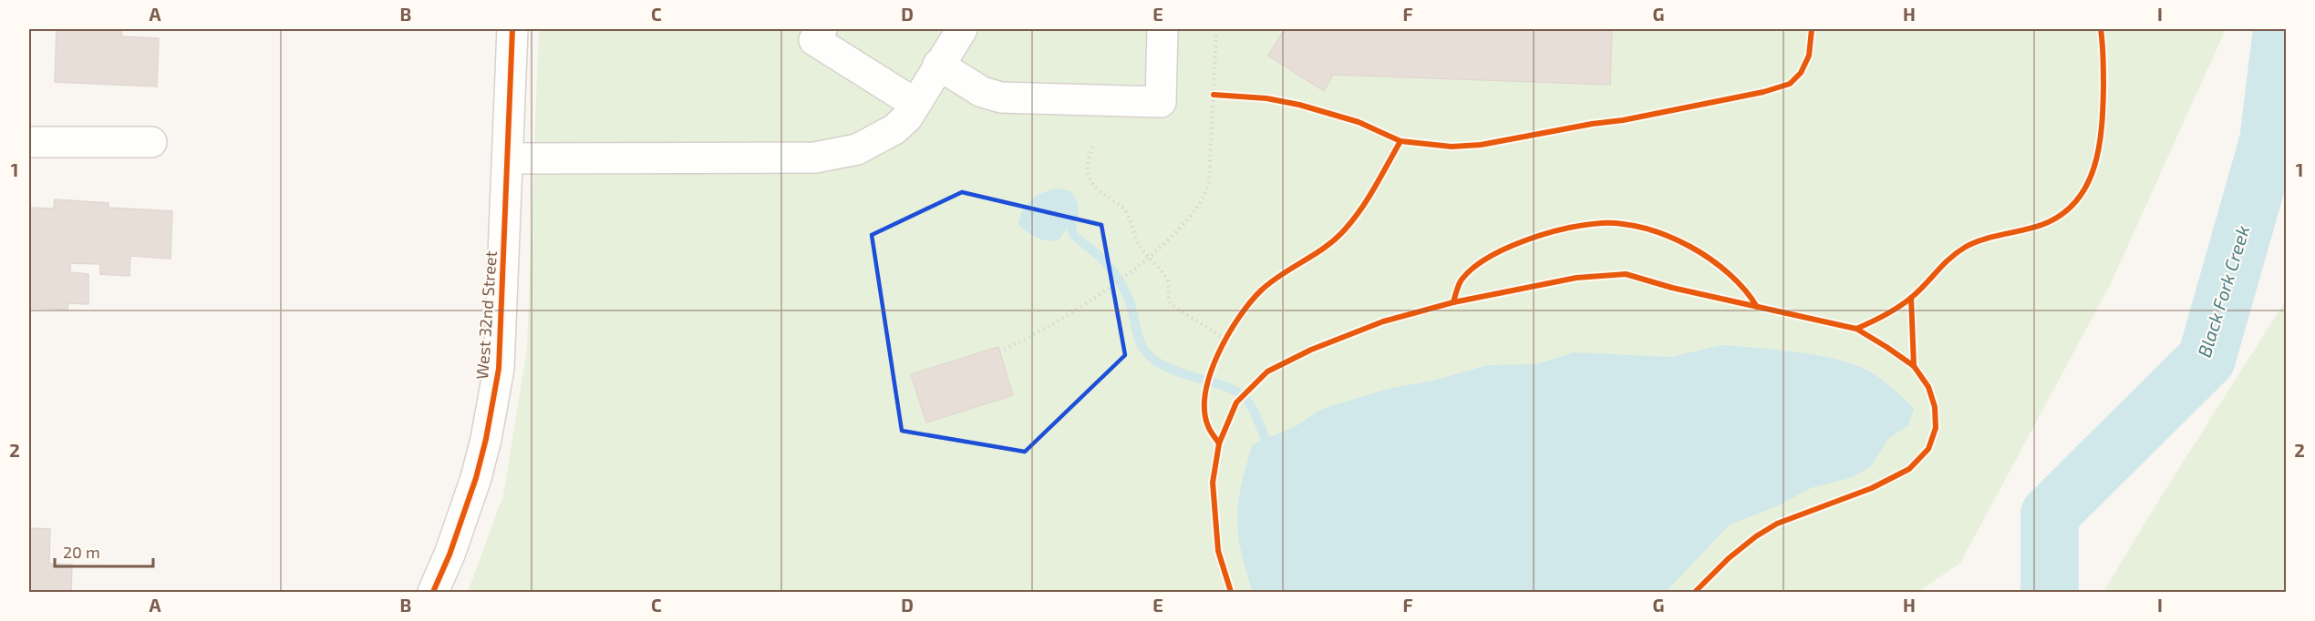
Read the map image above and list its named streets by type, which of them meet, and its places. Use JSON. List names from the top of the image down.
{
  "streets": {
    "street": ["West 32nd Street"]
  },
  "water": ["Black Fork Creek"],
  "scale_bar": "20 m",
  "grid": {
    "columns": [
      "A",
      "B",
      "C",
      "D",
      "E",
      "F",
      "G",
      "H",
      "I"
    ],
    "rows": ["1", "2"]
  }
}
